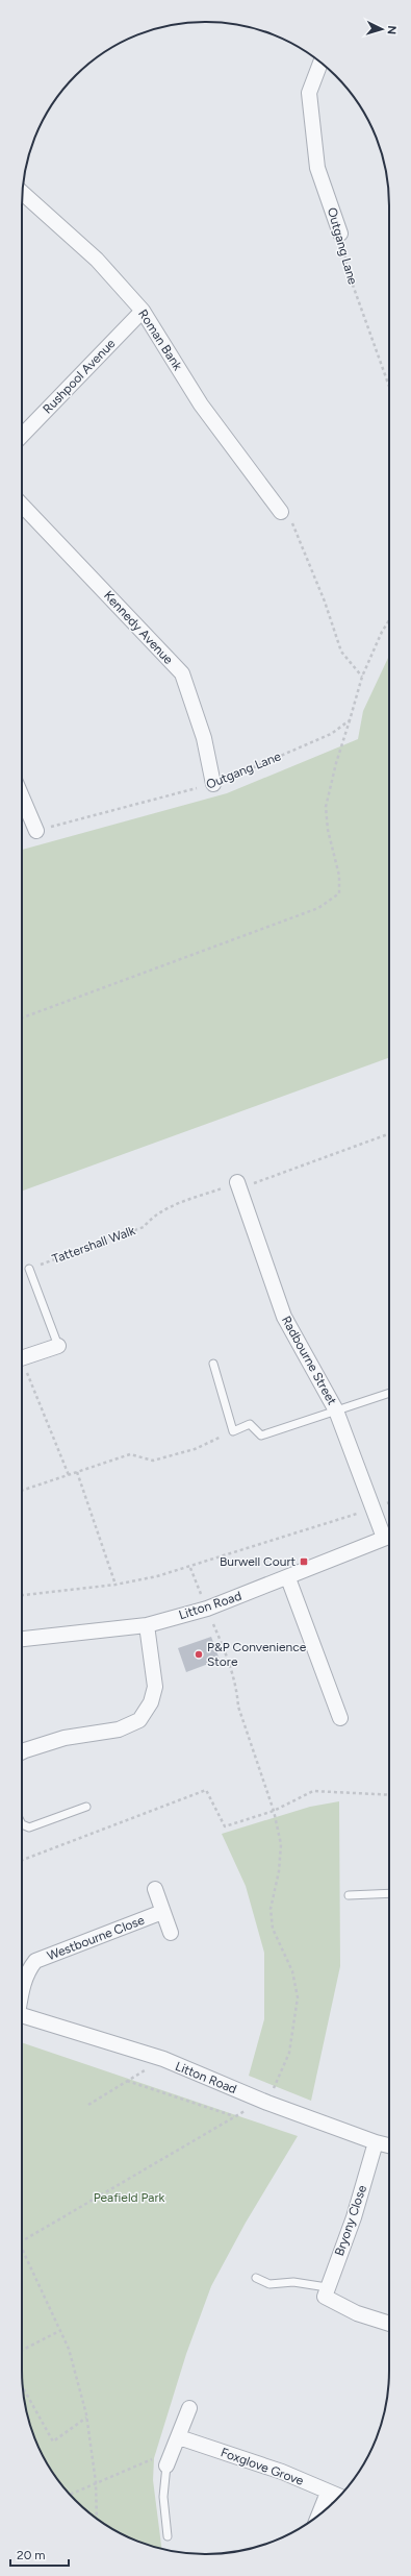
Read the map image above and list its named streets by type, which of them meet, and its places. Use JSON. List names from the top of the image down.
{
  "streets": {
    "street": [
      "Outgang Lane",
      "Roman Bank",
      "Rushpool Avenue",
      "Kennedy Avenue",
      "Radbourne Street",
      "Litton Road",
      "Westbourne Close",
      "Bryony Close",
      "Foxglove Grove"
    ],
    "path": ["Tattershall Walk"]
  },
  "crossings": [
    ["Outgang Lane", "Kennedy Avenue"],
    ["Roman Bank", "Rushpool Avenue"],
    ["Tattershall Walk", "Radbourne Street"],
    ["Litton Road", "Bryony Close"]
  ],
  "parks": ["Peafield Park"],
  "places": {
    "transit": ["Burwell Court"],
    "other": ["P&P Convenience Store"]
  },
  "scale_bar": "20 m",
  "north": "right"
}
